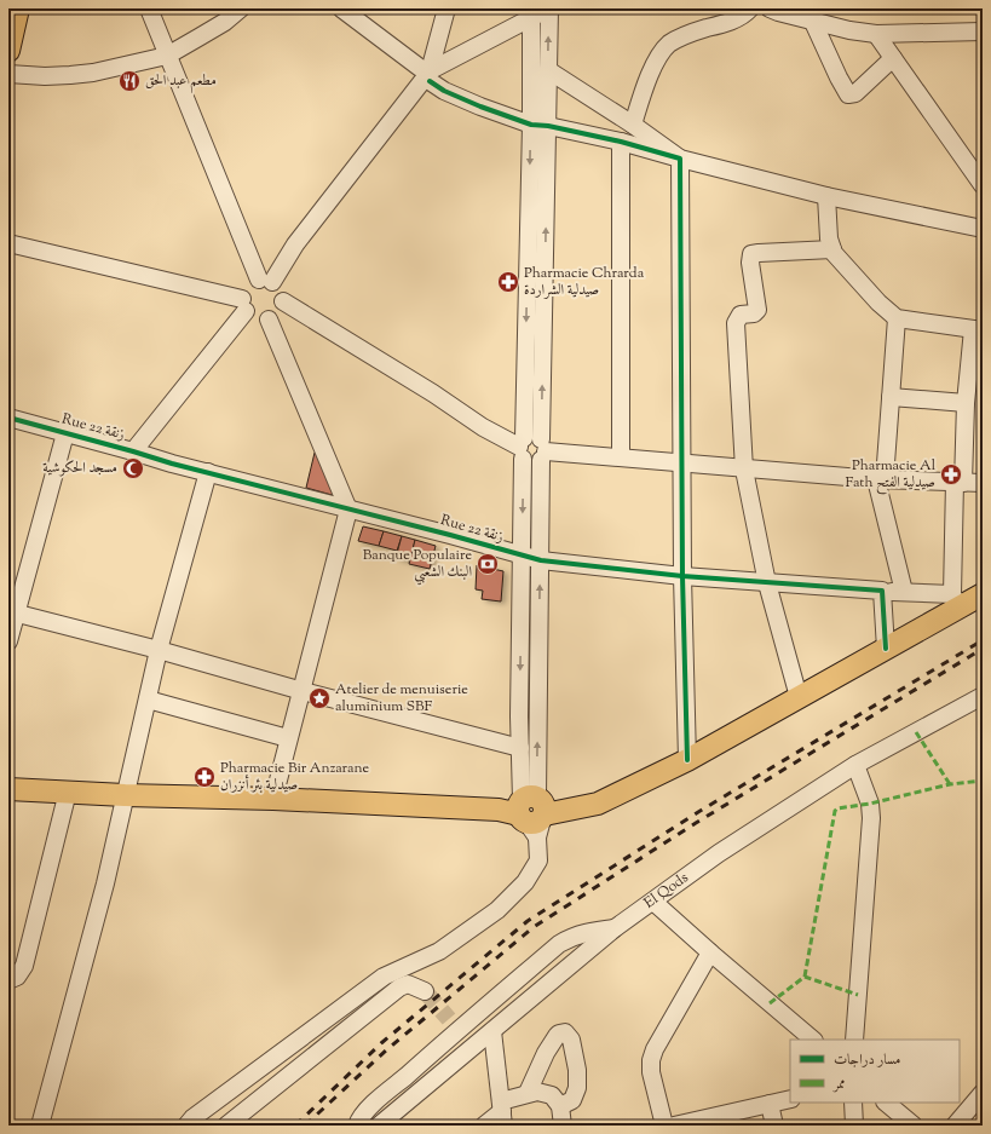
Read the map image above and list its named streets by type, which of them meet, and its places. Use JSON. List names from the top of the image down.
{
  "streets": {
    "street": ["Rue 22 زنقة", "El Qods"]
  },
  "places": {
    "restaurant": ["مطعم عبد الحق"],
    "pharmacy": ["Pharmacie Chrarda صيدلية الشراردة", "Pharmacie Al Fath صيدلية الفتح", "Pharmacie Bir Anzarane صيدلية بئر أنزران"],
    "mosque": ["مسجد الحكوشية"],
    "bank": ["Banque Populaire البنك الشعبي"],
    "place": ["Atelier de menuiserie aluminium SBF"]
  },
  "legend": ["مسار دراجات", "ممر"]
}
